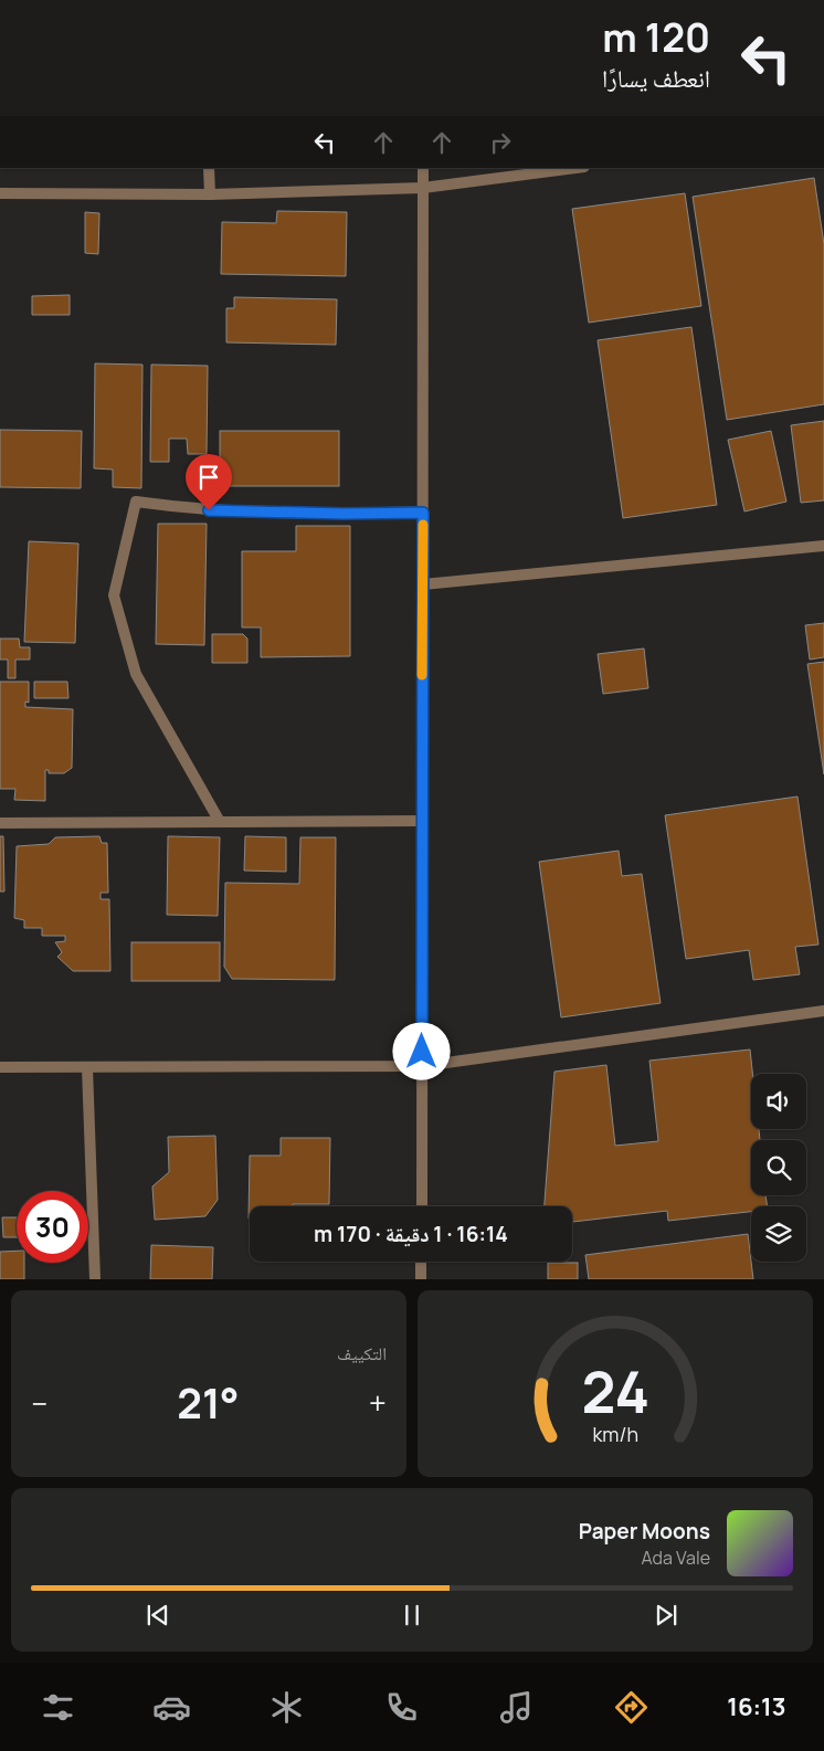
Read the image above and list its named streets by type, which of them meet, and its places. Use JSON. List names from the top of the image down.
{
  "page": {
    "turn": ["120 m", "انعطف يسارًا"],
    "limit": "30",
    "trip": "16:14 · 1 دقيقة · 170 m",
    "tile": "التكييف",
    "heat": ["−", "21°", "+"],
    "song": ["Paper Moons", "Ada Vale"],
    "tabs": "16:13",
    "gauge": ["24", "km/h"]
  }
}
